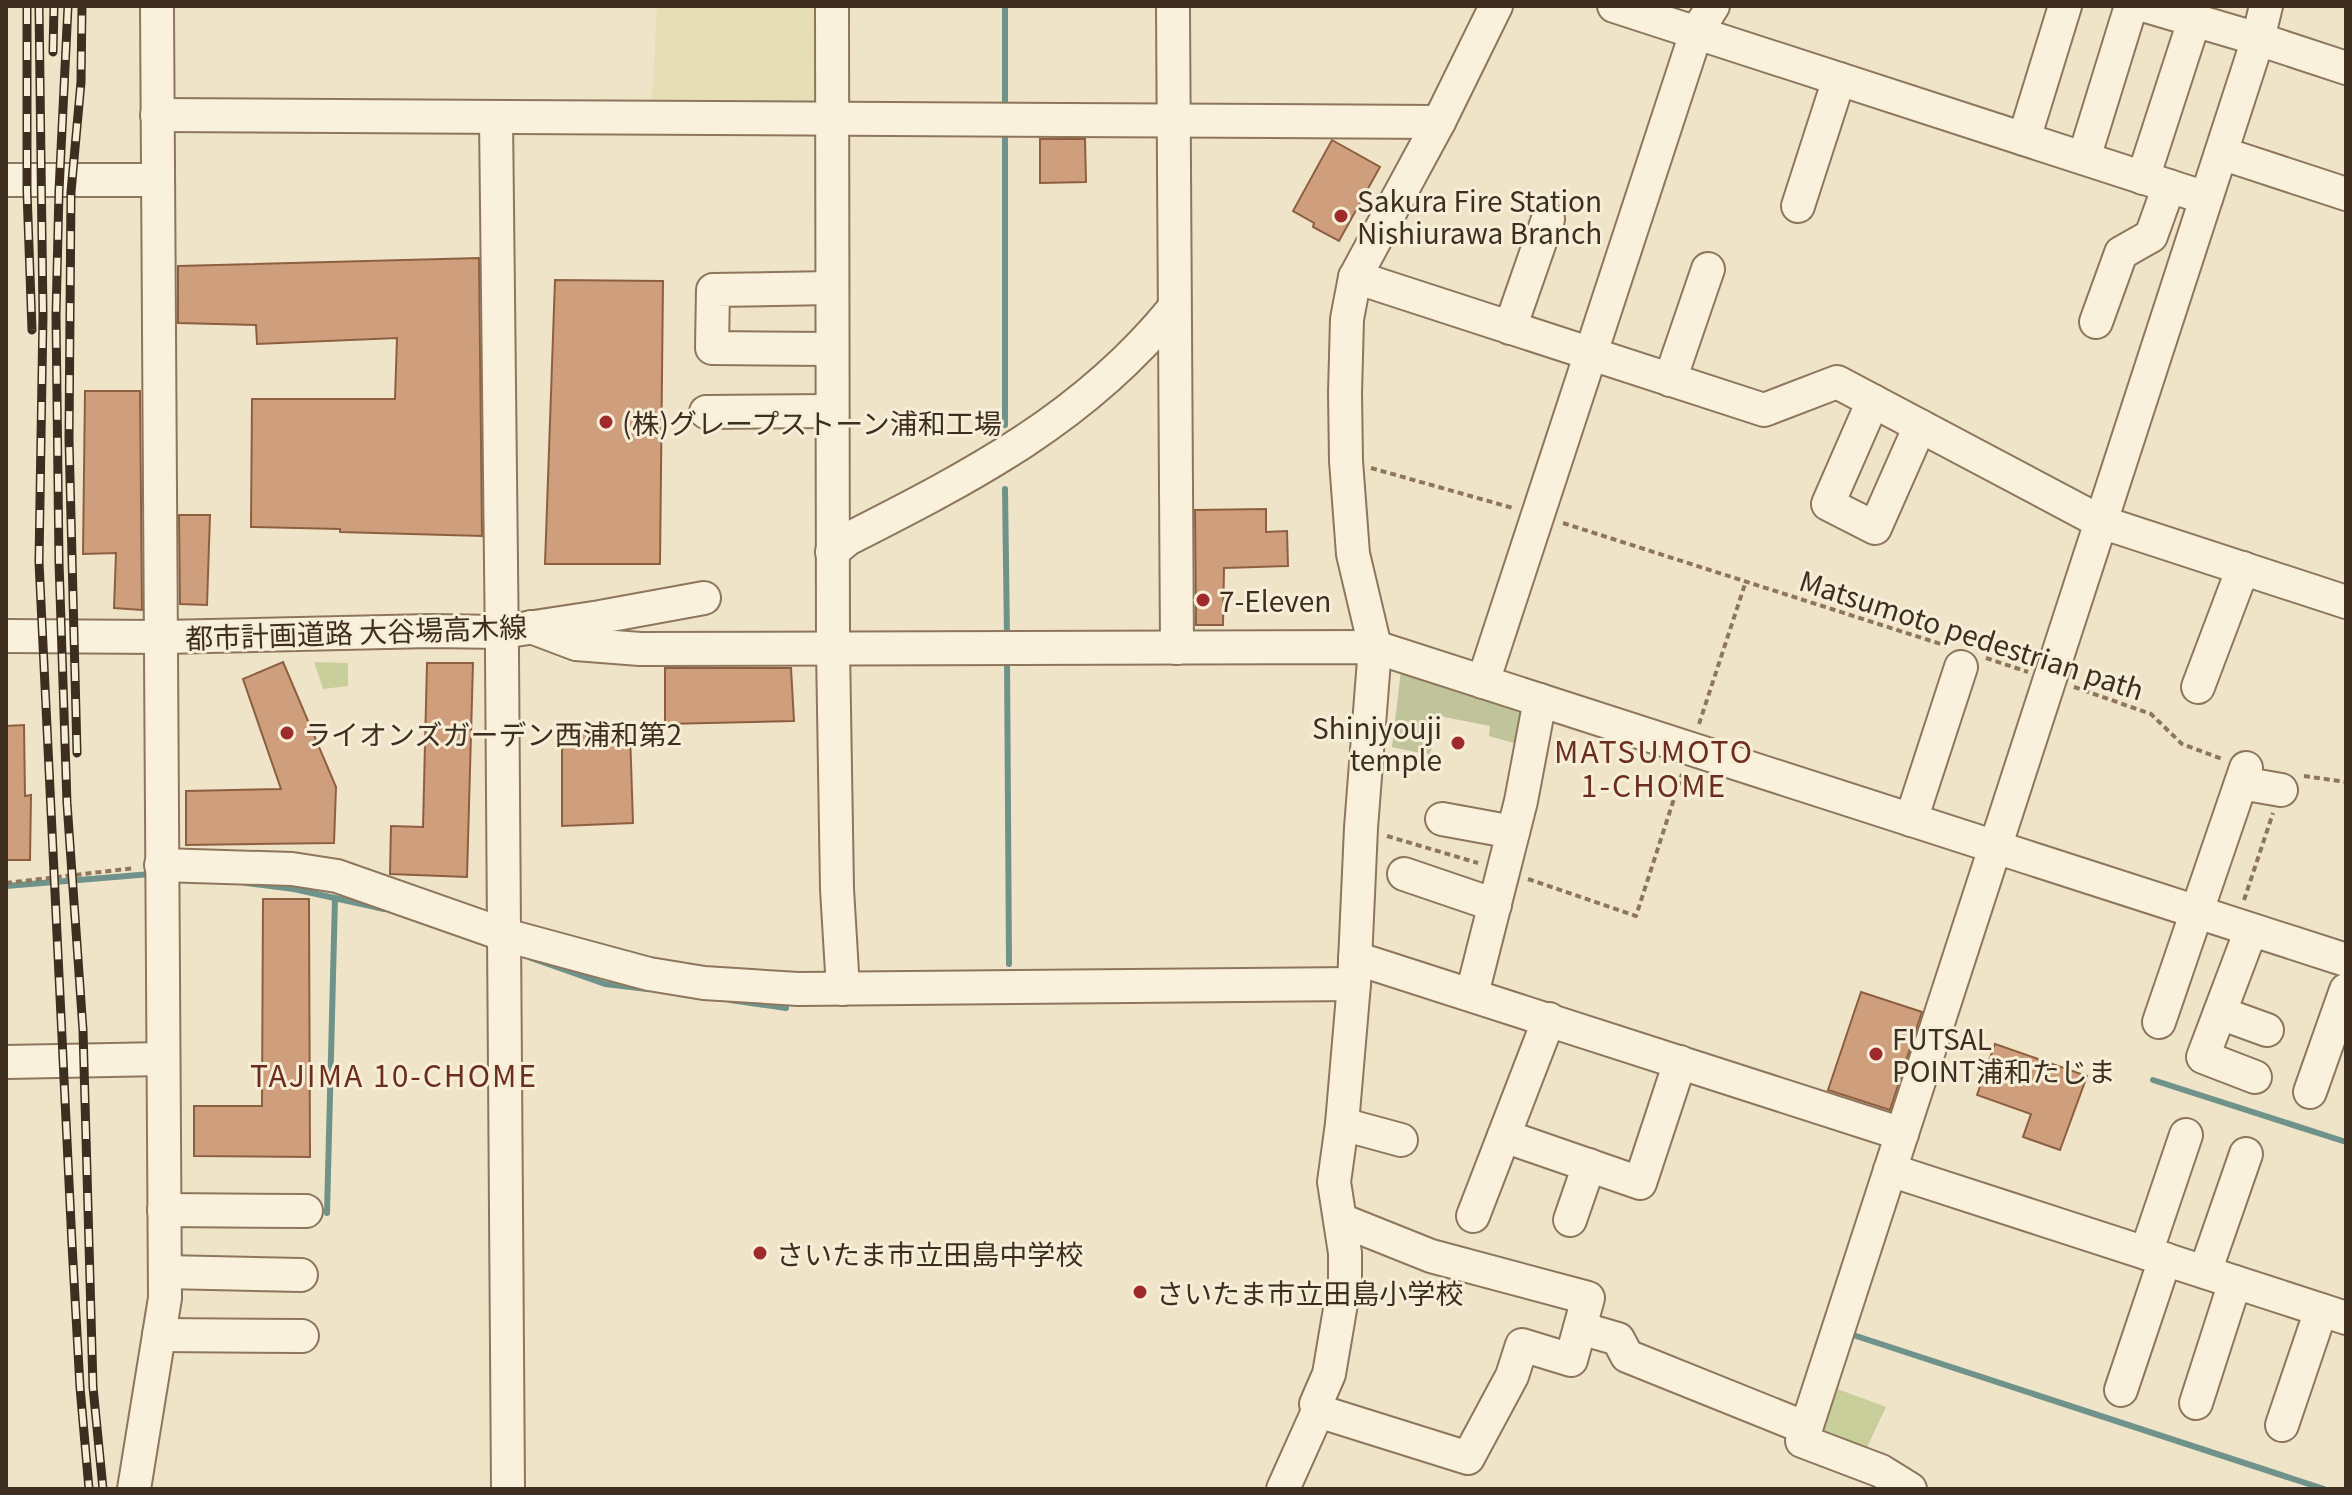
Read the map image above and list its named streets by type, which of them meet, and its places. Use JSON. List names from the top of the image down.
{
  "streets": {
    "street": ["都市計画道路 大谷場高木線"],
    "path": ["Matsumoto pedestrian path"]
  },
  "districts": ["MATSUMOTO 1-CHOME", "TAJIMA 10-CHOME"],
  "places": [
    "Sakura Fire Station Nishiurawa Branch",
    "(株)グレープストーン浦和工場",
    "7-Eleven",
    "ライオンズガーデン西浦和第2",
    "Shinjyouji temple",
    "FUTSAL POINT浦和たじま",
    "さいたま市立田島中学校",
    "さいたま市立田島小学校"
  ]
}
